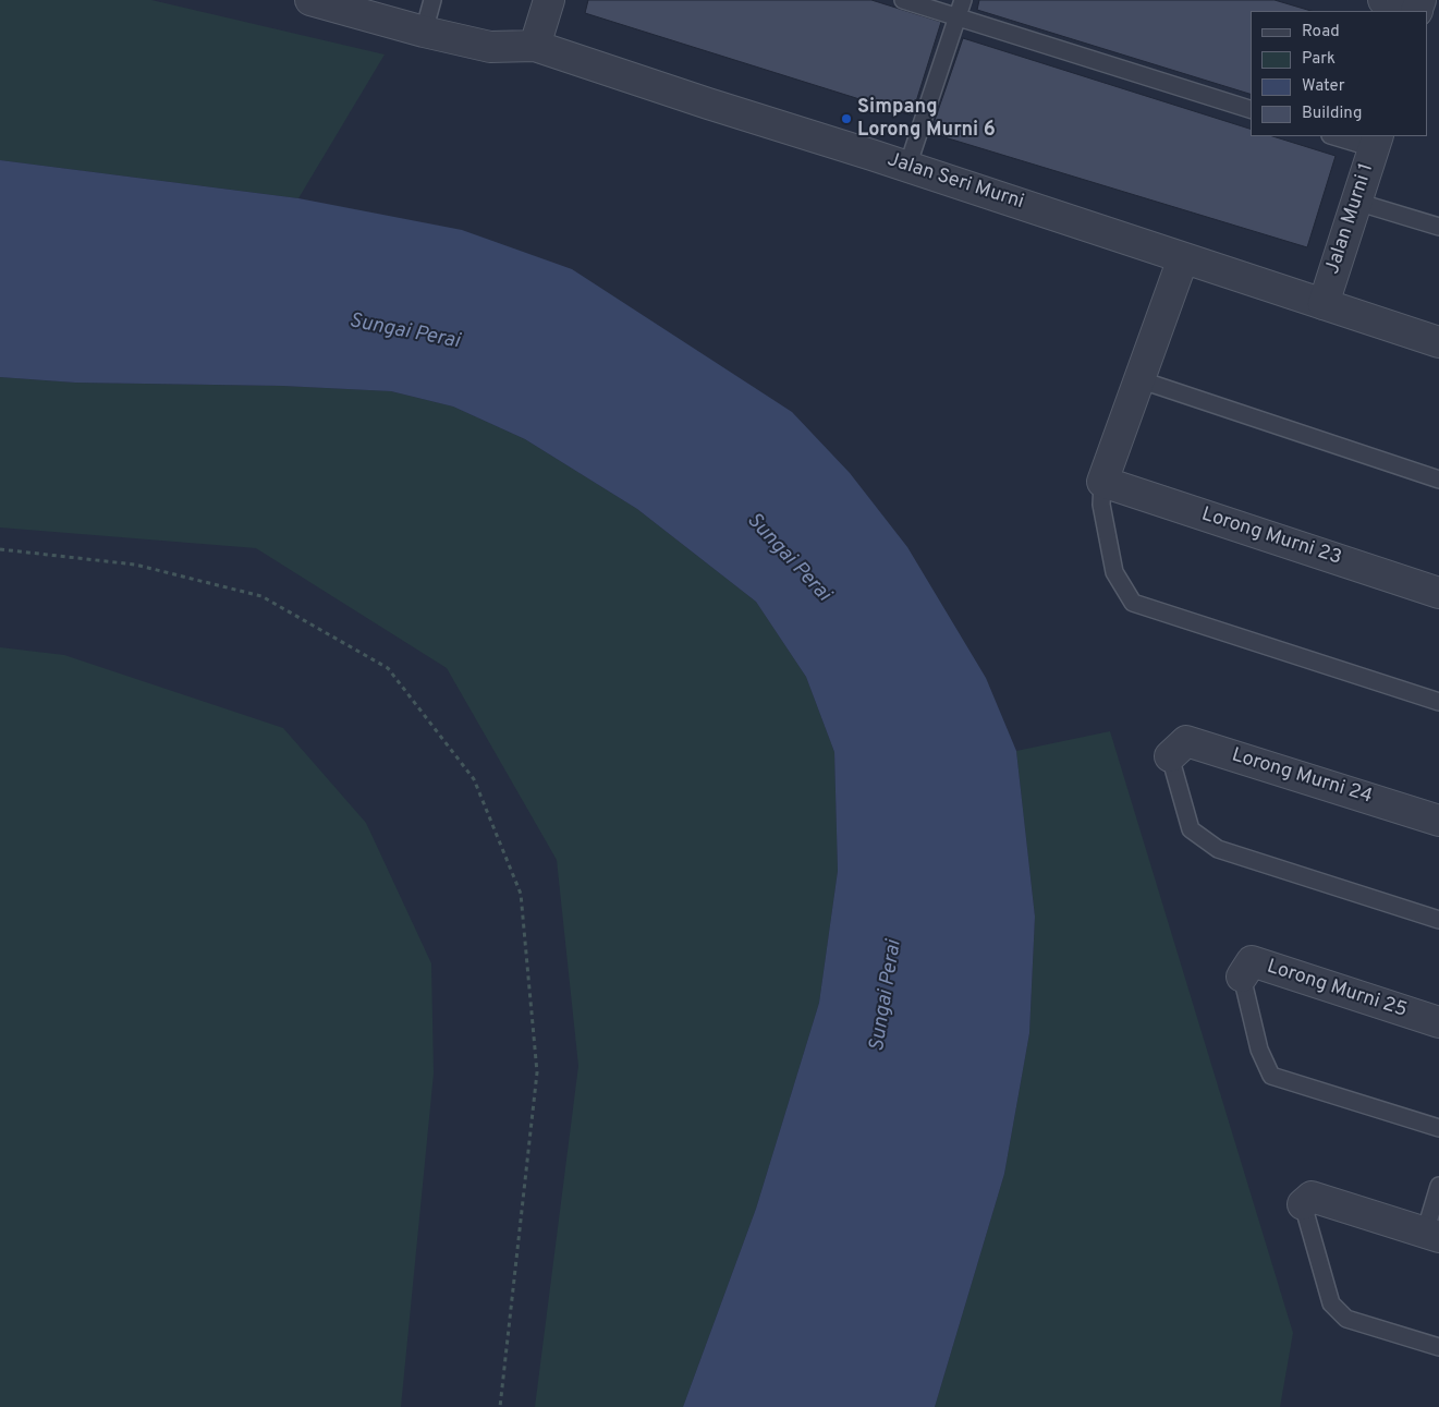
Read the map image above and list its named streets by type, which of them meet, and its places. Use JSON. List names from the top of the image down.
{
  "streets": {
    "street": [
      "Jalan Seri Murni",
      "Jalan Murni 1",
      "Lorong Murni 23",
      "Lorong Murni 24",
      "Lorong Murni 25"
    ]
  },
  "crossings": [
    ["Jalan Seri Murni", "Jalan Murni 1"]
  ],
  "water": ["Sungai Perai"],
  "places": ["Simpang Lorong Murni 6"],
  "legend": [
    "Road",
    "Park",
    "Water",
    "Building"
  ]
}
